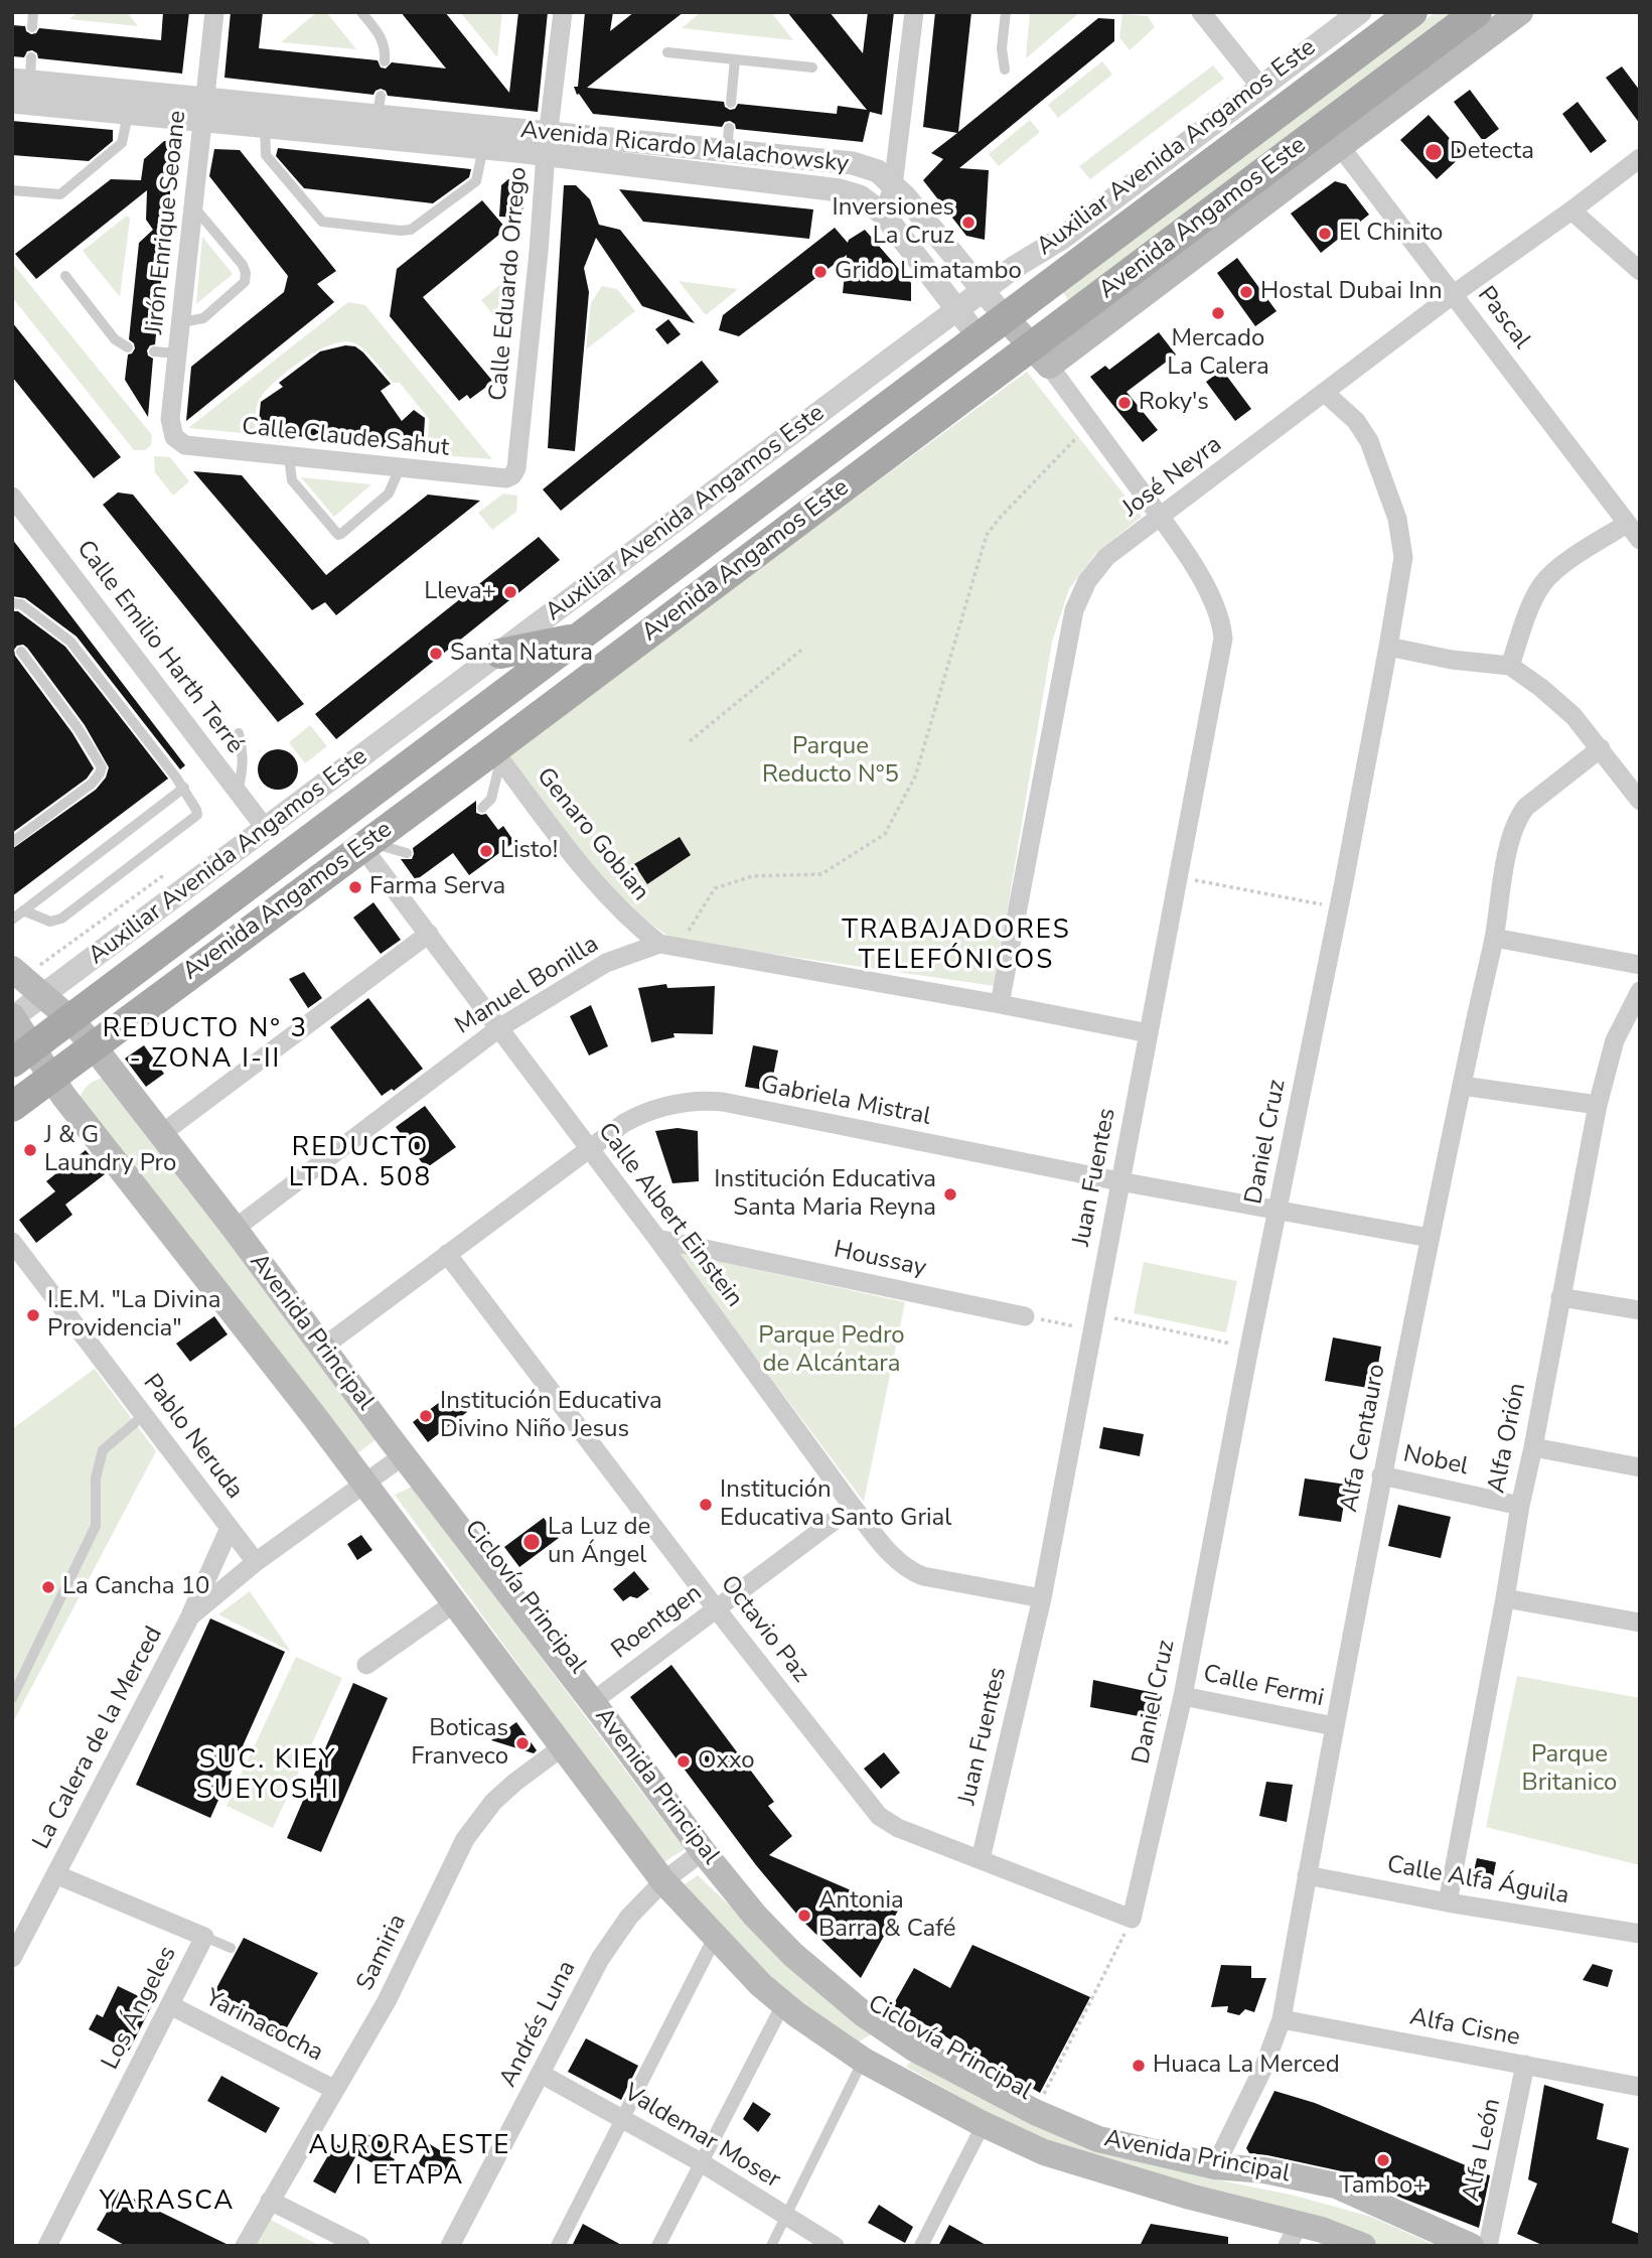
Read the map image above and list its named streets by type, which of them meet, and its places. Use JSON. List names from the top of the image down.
{
  "streets": {
    "main road": ["Avenida Ricardo Malachowsky", "Avenida Angamos Este", "Avenida Principal"],
    "street": [
      "Auxiliar Avenida Angamos Este",
      "Jirón Enrique Seoane",
      "Calle Eduardo Orrego",
      "Pascal",
      "Calle Claude Sahut",
      "José Neyra",
      "Calle Emilio Harth Terré",
      "Genaro Gobian",
      "Manuel Bonilla",
      "Gabriela Mistral",
      "Daniel Cruz",
      "Juan Fuentes",
      "Calle Albert Einstein",
      "Houssay",
      "Pablo Neruda",
      "Alfa Centauro",
      "Alfa Orión",
      "Nobel",
      "Roentgen",
      "Octavio Paz",
      "Calle Fermi",
      "La Calera de la Merced",
      "Calle Alfa Águila",
      "Samiria",
      "Los Ángeles",
      "Andrés Luna",
      "Yarinacocha",
      "Alfa Cisne",
      "Valdemar Moser",
      "Alfa León"
    ]
  },
  "crossings": [
    ["Avenida Ricardo Malachowsky", "Auxiliar Avenida Angamos Este"],
    ["Avenida Ricardo Malachowsky", "Avenida Angamos Este"],
    ["Avenida Ricardo Malachowsky", "Jirón Enrique Seoane"],
    ["Avenida Ricardo Malachowsky", "Calle Eduardo Orrego"],
    ["Avenida Ricardo Malachowsky", "Juan Fuentes"],
    ["Auxiliar Avenida Angamos Este", "Calle Emilio Harth Terré"],
    ["Auxiliar Avenida Angamos Este", "Avenida Principal"],
    ["Avenida Angamos Este", "Pascal"],
    ["Avenida Angamos Este", "Genaro Gobian"],
    ["Avenida Angamos Este", "Juan Fuentes"],
    ["Avenida Angamos Este", "Calle Albert Einstein"],
    ["Avenida Angamos Este", "Avenida Principal"],
    ["Jirón Enrique Seoane", "Calle Claude Sahut"],
    ["Calle Eduardo Orrego", "Calle Claude Sahut"],
    ["Pascal", "José Neyra"],
    ["José Neyra", "Daniel Cruz"],
    ["José Neyra", "Juan Fuentes"],
    ["Genaro Gobian", "Manuel Bonilla"],
    ["Manuel Bonilla", "Calle Albert Einstein"],
    ["Manuel Bonilla", "Avenida Principal"],
    ["Gabriela Mistral", "Daniel Cruz"],
    ["Gabriela Mistral", "Juan Fuentes"],
    ["Gabriela Mistral", "Calle Albert Einstein"],
    ["Gabriela Mistral", "Avenida Principal"],
    ["Gabriela Mistral", "Alfa Centauro"],
    ["Gabriela Mistral", "Octavio Paz"],
    ["Daniel Cruz", "Octavio Paz"],
    ["Daniel Cruz", "Calle Fermi"],
    ["Juan Fuentes", "Calle Albert Einstein"],
    ["Juan Fuentes", "Octavio Paz"],
    ["Calle Albert Einstein", "Houssay"],
    ["Calle Albert Einstein", "Roentgen"],
    ["Avenida Principal", "Alfa Centauro"],
    ["Avenida Principal", "Roentgen"],
    ["Avenida Principal", "La Calera de la Merced"],
    ["Avenida Principal", "Samiria"],
    ["Avenida Principal", "Andrés Luna"],
    ["Pablo Neruda", "La Calera de la Merced"],
    ["Alfa Centauro", "Nobel"],
    ["Alfa Centauro", "Calle Fermi"],
    ["Alfa Centauro", "Calle Alfa Águila"],
    ["Alfa Centauro", "Alfa Cisne"],
    ["Alfa Orión", "Nobel"],
    ["Alfa Orión", "Calle Alfa Águila"],
    ["Roentgen", "Octavio Paz"],
    ["La Calera de la Merced", "Los Ángeles"],
    ["Samiria", "Yarinacocha"],
    ["Los Ángeles", "Yarinacocha"],
    ["Andrés Luna", "Valdemar Moser"],
    ["Alfa Cisne", "Alfa León"]
  ],
  "districts": [
    "TRABAJADORES TELEFÓNICOS",
    "REDUCTO N° 3 - ZONA I-II",
    "REDUCTO LTDA. 508",
    "SUC. KIEY SUEYOSHI",
    "AURORA ESTE I ETAPA",
    "YARASCA"
  ],
  "parks": ["Parque Reducto N°5", "Parque Pedro de Alcántara", "Parque Britanico"],
  "places": [
    "Detecta",
    "Inversiones La Cruz",
    "El Chinito",
    "Grido Limatambo",
    "Hostal Dubai Inn",
    "Mercado La Calera",
    "Roky's",
    "Lleva+",
    "Santa Natura",
    "Listo!",
    "Farma Serva",
    "J & G Laundry Pro",
    "Institución Educativa Santa Maria Reyna",
    "I.E.M. \"La Divina Providencia\"",
    "Institución Educativa Divino Niño Jesus",
    "Institución Educativa Santo Grial",
    "La Luz de un Ángel",
    "La Cancha 10",
    "Boticas Franveco",
    "Oxxo",
    "Antonia Barra & Café",
    "Huaca La Merced",
    "Tambo+"
  ]
}
